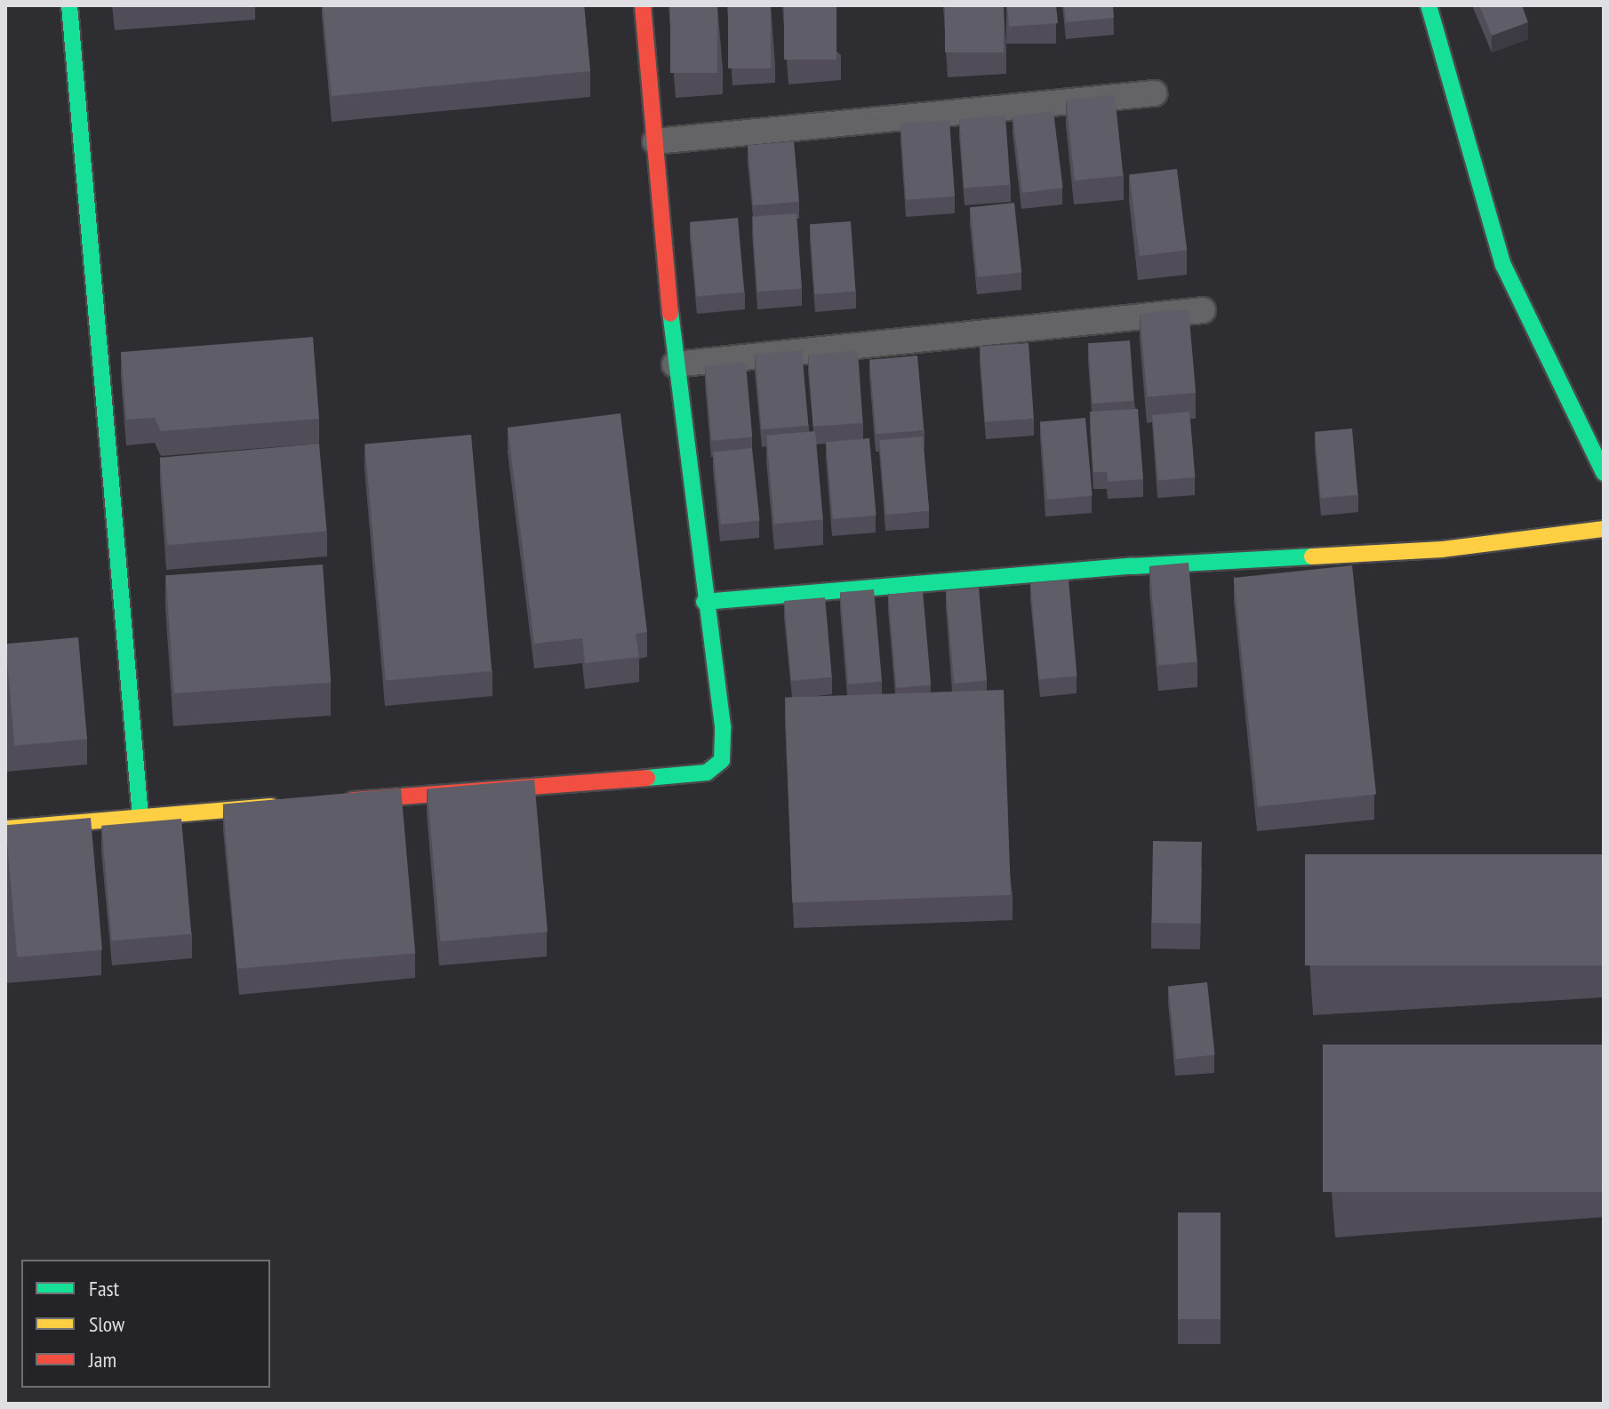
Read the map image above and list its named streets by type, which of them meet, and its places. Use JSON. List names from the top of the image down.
{
  "legend": ["Fast", "Slow", "Jam"]
}
